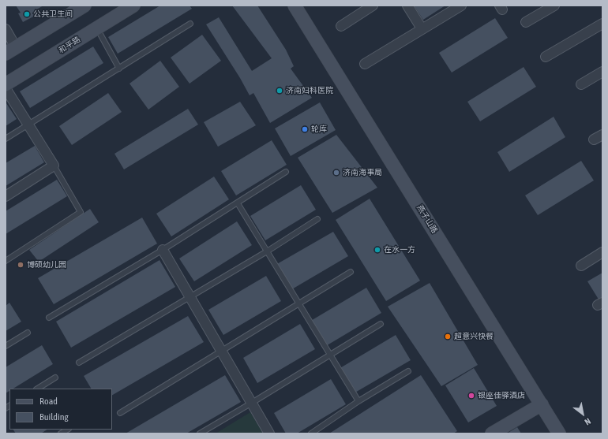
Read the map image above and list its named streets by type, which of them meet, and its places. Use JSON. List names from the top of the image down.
{
  "streets": {
    "street": ["和平路", "燕子山路"]
  },
  "places": [
    "公共卫生间",
    "济南妇科医院",
    "轮库",
    "济南海事局",
    "在水一方",
    "博硕幼儿园",
    "超意兴快餐",
    "银座佳驿酒店"
  ],
  "legend": ["Road", "Building"],
  "north": "bottom right"
}
